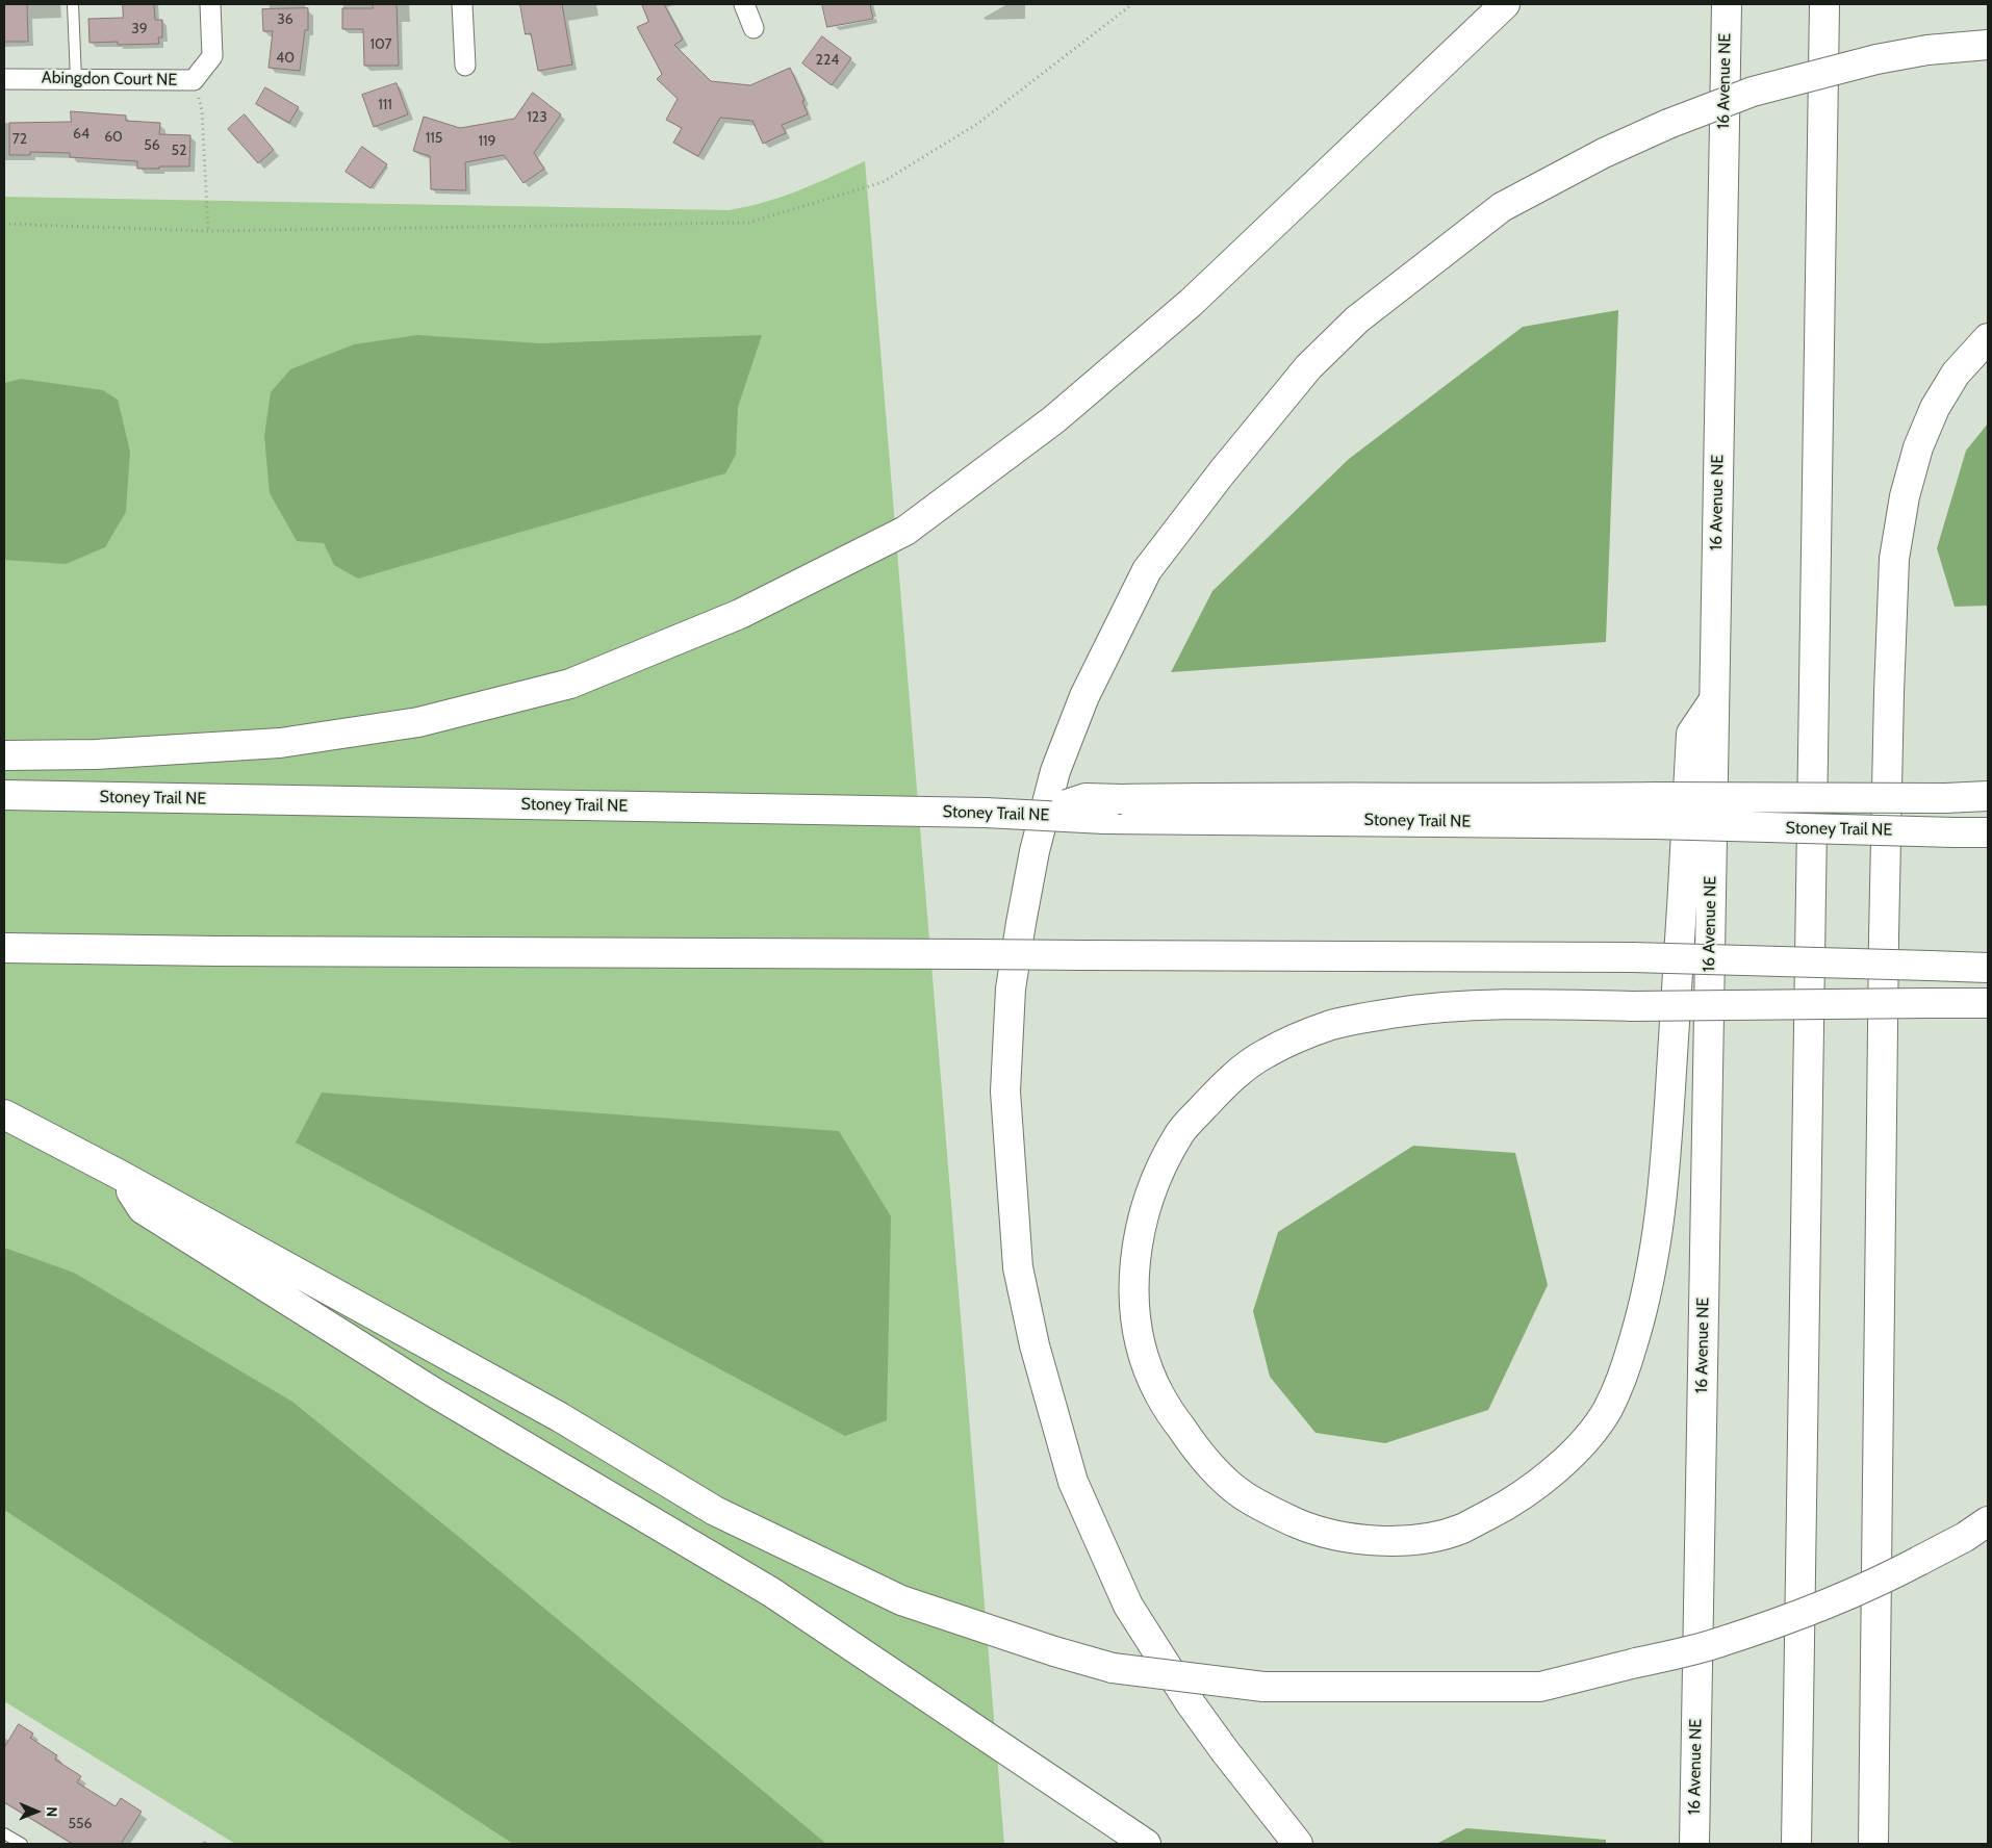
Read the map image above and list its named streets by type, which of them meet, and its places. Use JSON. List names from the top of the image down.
{
  "streets": {
    "highway": ["16 Avenue NE", "Stoney Trail NE"],
    "street": ["Abingdon Court NE"]
  },
  "house_numbers": [
    "36",
    "39",
    "107",
    "40",
    "224",
    "111",
    "123",
    "64",
    "60",
    "115",
    "72",
    "119",
    "56",
    "52",
    "556"
  ],
  "north": "right"
}
